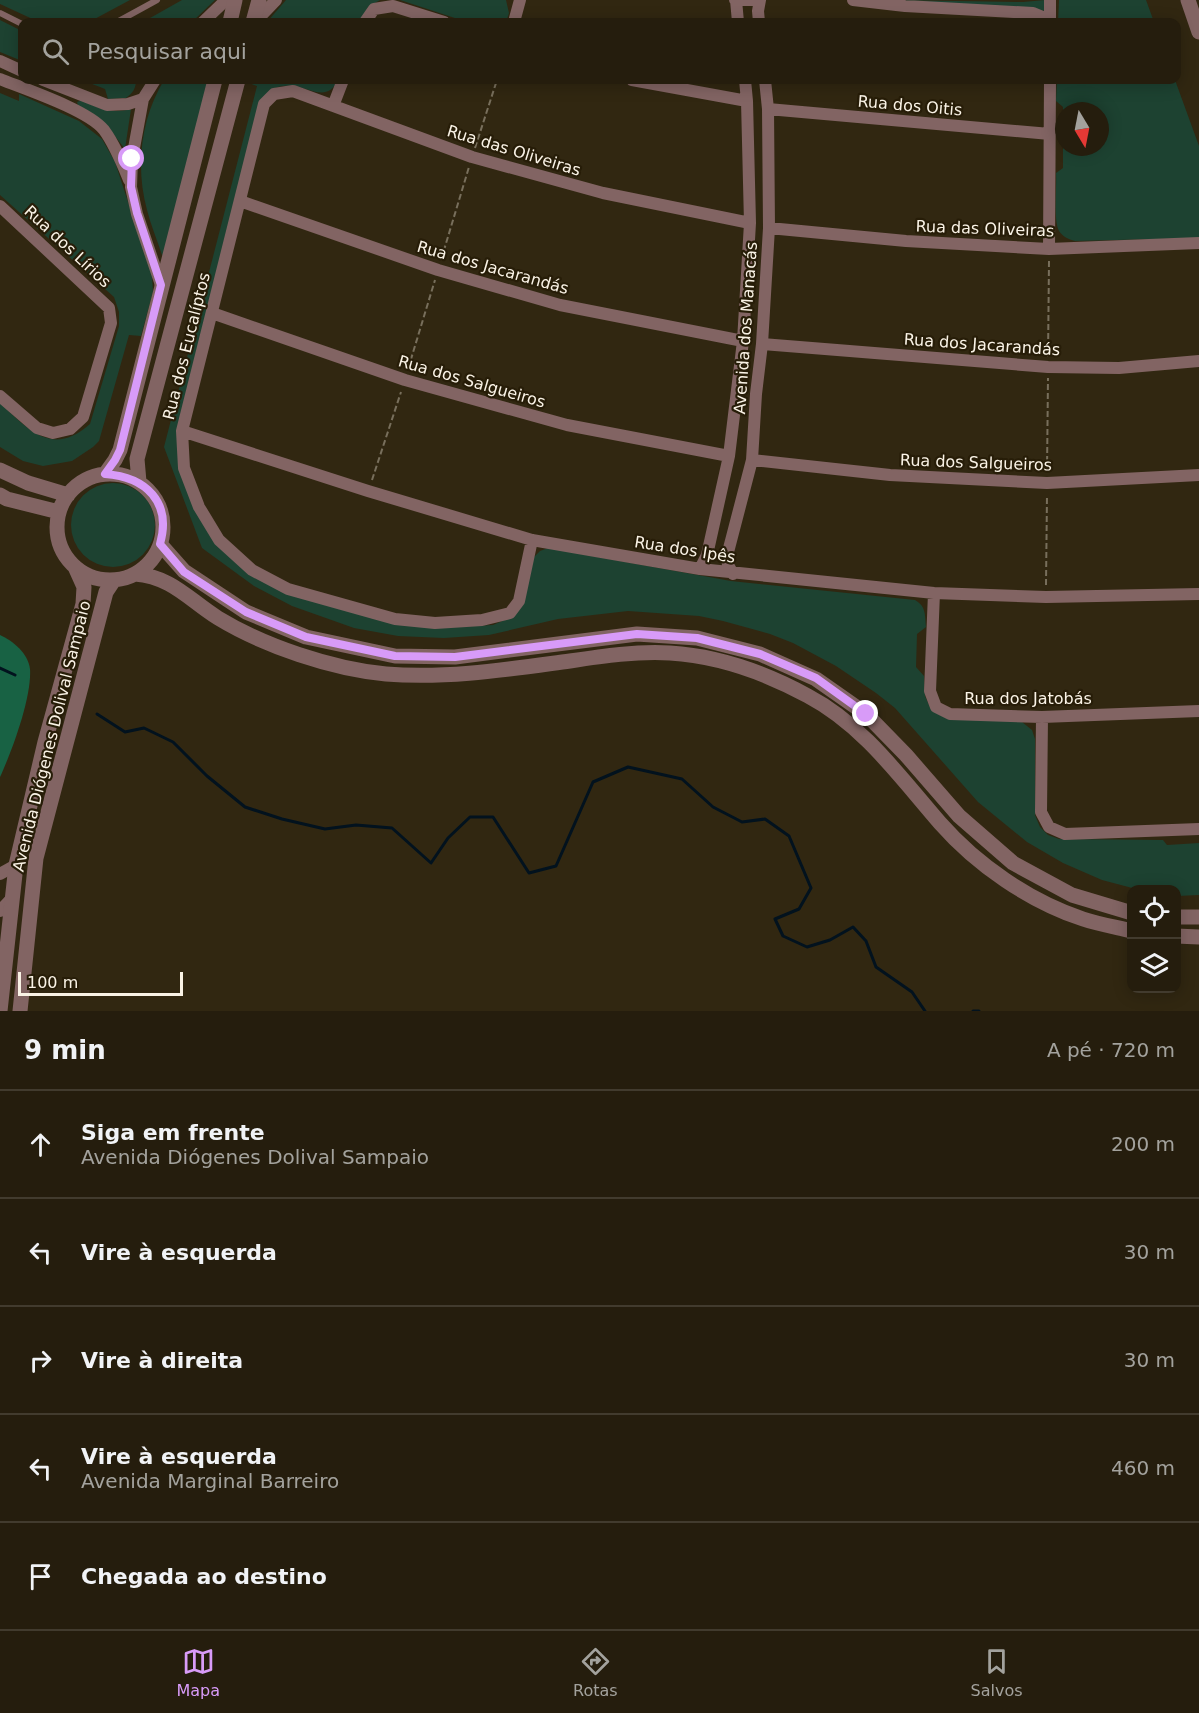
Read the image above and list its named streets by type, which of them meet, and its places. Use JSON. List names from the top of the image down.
{
  "streets": {
    "street": [
      "Rua dos Oitis",
      "Rua das Oliveiras",
      "Rua dos Lírios",
      "Rua dos Jacarandás",
      "Avenida dos Manacás",
      "Rua dos Eucalíptos",
      "Rua dos Salgueiros",
      "Rua dos Ipês",
      "Rua dos Jatobás",
      "Avenida Diógenes Dolival Sampaio"
    ]
  },
  "crossings": [
    ["Rua dos Oitis", "Avenida dos Manacás"],
    ["Rua das Oliveiras", "Avenida dos Manacás"],
    ["Rua das Oliveiras", "Rua dos Eucalíptos"],
    ["Rua dos Jacarandás", "Avenida dos Manacás"],
    ["Rua dos Jacarandás", "Rua dos Eucalíptos"],
    ["Avenida dos Manacás", "Rua dos Salgueiros"],
    ["Avenida dos Manacás", "Rua dos Ipês"],
    ["Rua dos Eucalíptos", "Rua dos Salgueiros"],
    ["Rua dos Eucalíptos", "Rua dos Ipês"],
    ["Rua dos Ipês", "Rua dos Jatobás"]
  ],
  "scale_bar": "100 m",
  "north": "bottom",
  "page": {
    "search": "Pesquisar aqui",
    "scale": "100 m",
    "heading": ["9 min", "A pé · 720 m"],
    "list": [
      ["Siga em frente", "Avenida Diógenes Dolival Sampaio", "200 m"],
      ["Vire à esquerda", "30 m"],
      ["Vire à direita", "30 m"],
      ["Vire à esquerda", "Avenida Marginal Barreiro", "460 m"],
      "Chegada ao destino"
    ],
    "nav": ["Mapa", "Rotas", "Salvos"]
  }
}
